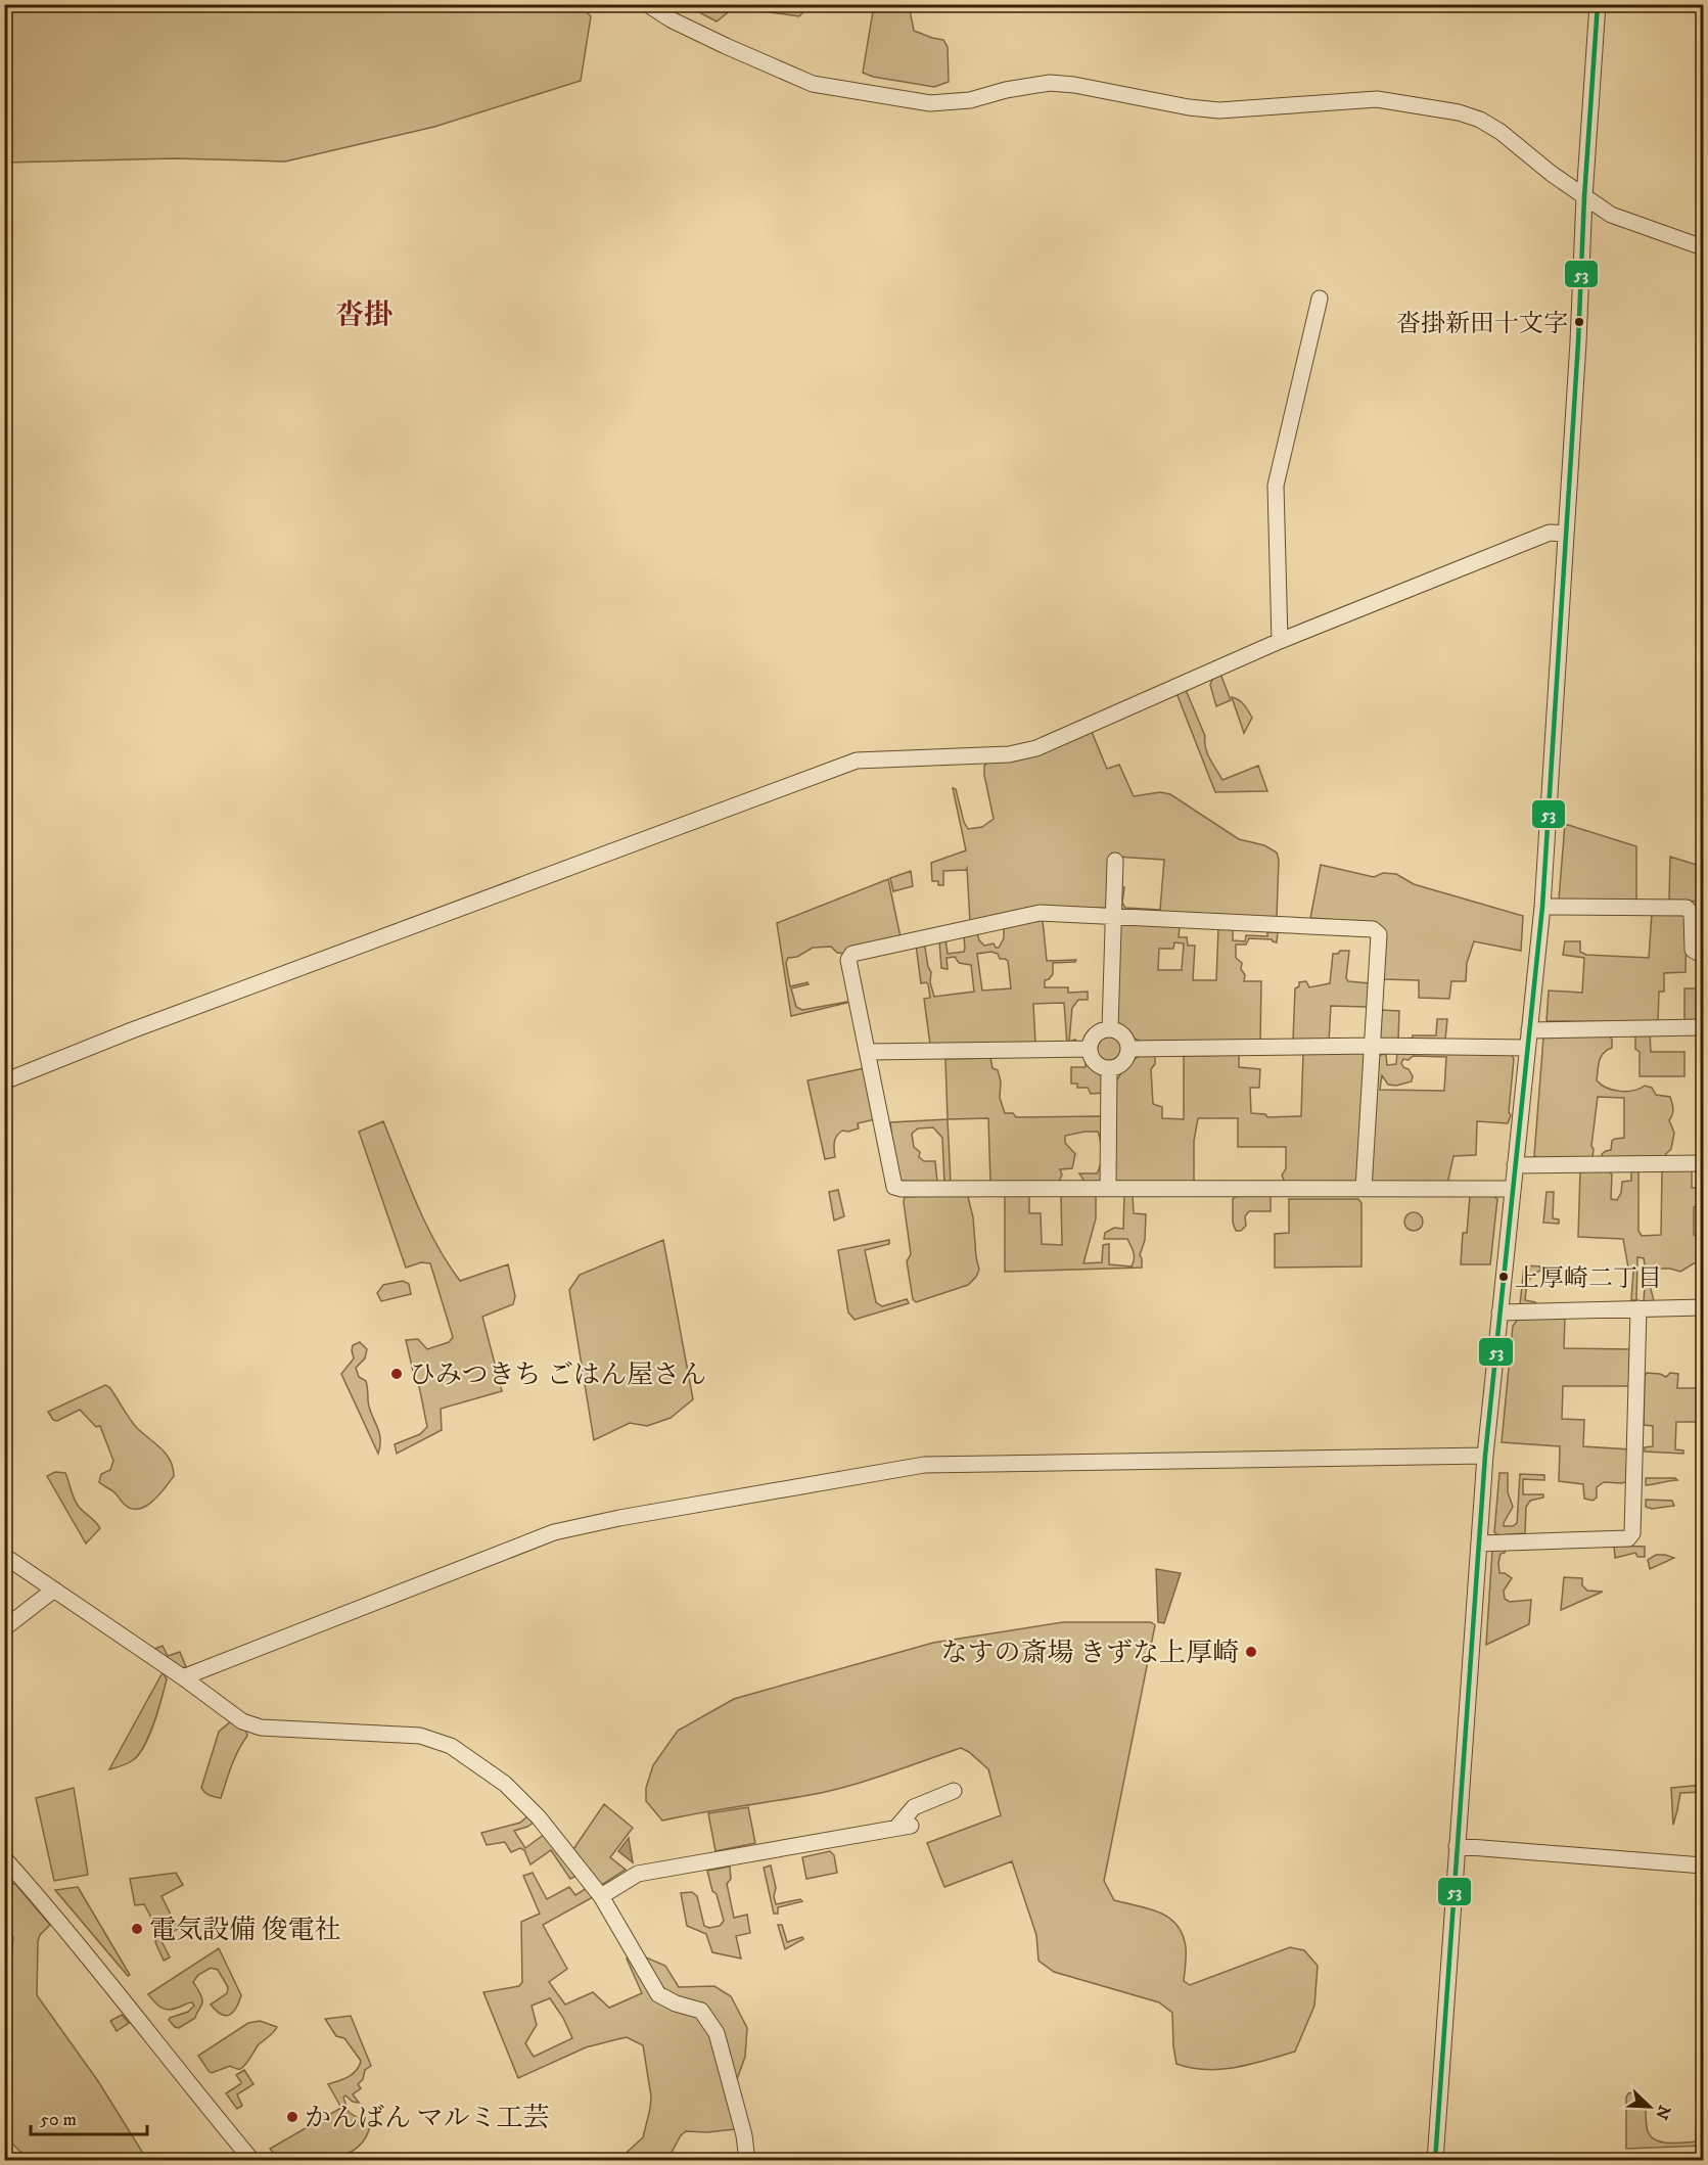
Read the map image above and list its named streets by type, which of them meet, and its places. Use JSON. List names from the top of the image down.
{
  "districts": ["沓掛"],
  "places": [
    "沓掛新田十文字",
    "上厚崎二丁目",
    "ひみつきち ごはん屋さん",
    "なすの斎場 きずな上厚崎",
    "電気設備 俊電社",
    "かんばん マルミ工芸"
  ],
  "lines": ["transit line 53"],
  "scale_bar": "50 m",
  "north": "bottom right"
}
